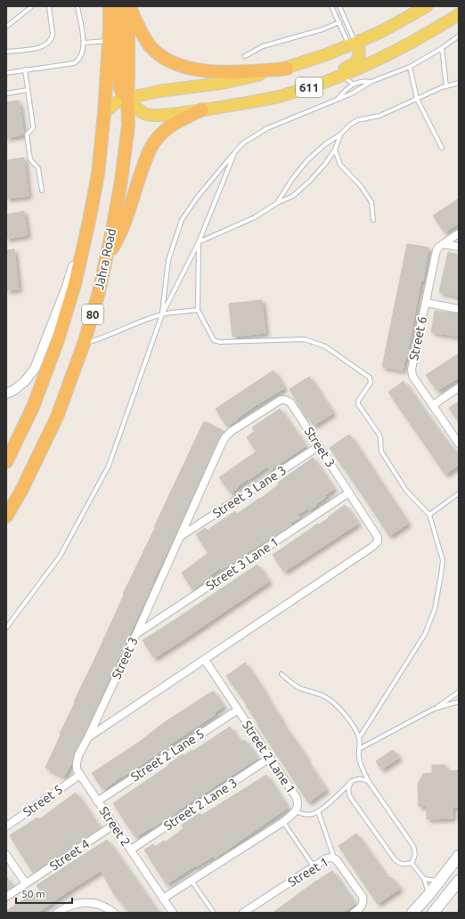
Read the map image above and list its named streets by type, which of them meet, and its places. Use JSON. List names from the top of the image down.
{
  "streets": {
    "highway": ["Jahra Road", "80"],
    "main road": ["611"],
    "street": [
      "Street 6",
      "Street 3",
      "Street 3 Lane 3",
      "Street 3 Lane 1",
      "Street 2 Lane 5",
      "Street 2 Lane 1",
      "Street 5",
      "Street 2 Lane 3",
      "Street 2",
      "Street 4",
      "Street 1"
    ]
  },
  "crossings": [
    ["611", "Jahra Road"],
    ["Street 3", "Street 3 Lane 3"],
    ["Street 3", "Street 3 Lane 1"],
    ["Street 3", "Street 2 Lane 1"],
    ["Street 3", "Street 2"],
    ["Street 2 Lane 5", "Street 2 Lane 1"],
    ["Street 2 Lane 5", "Street 2"],
    ["Street 2 Lane 1", "Street 2 Lane 3"],
    ["Street 2 Lane 1", "Street 2"],
    ["Street 5", "Street 2"],
    ["Street 2 Lane 3", "Street 2"],
    ["Street 2", "Street 4"]
  ],
  "scale_bar": "50 m"
}
